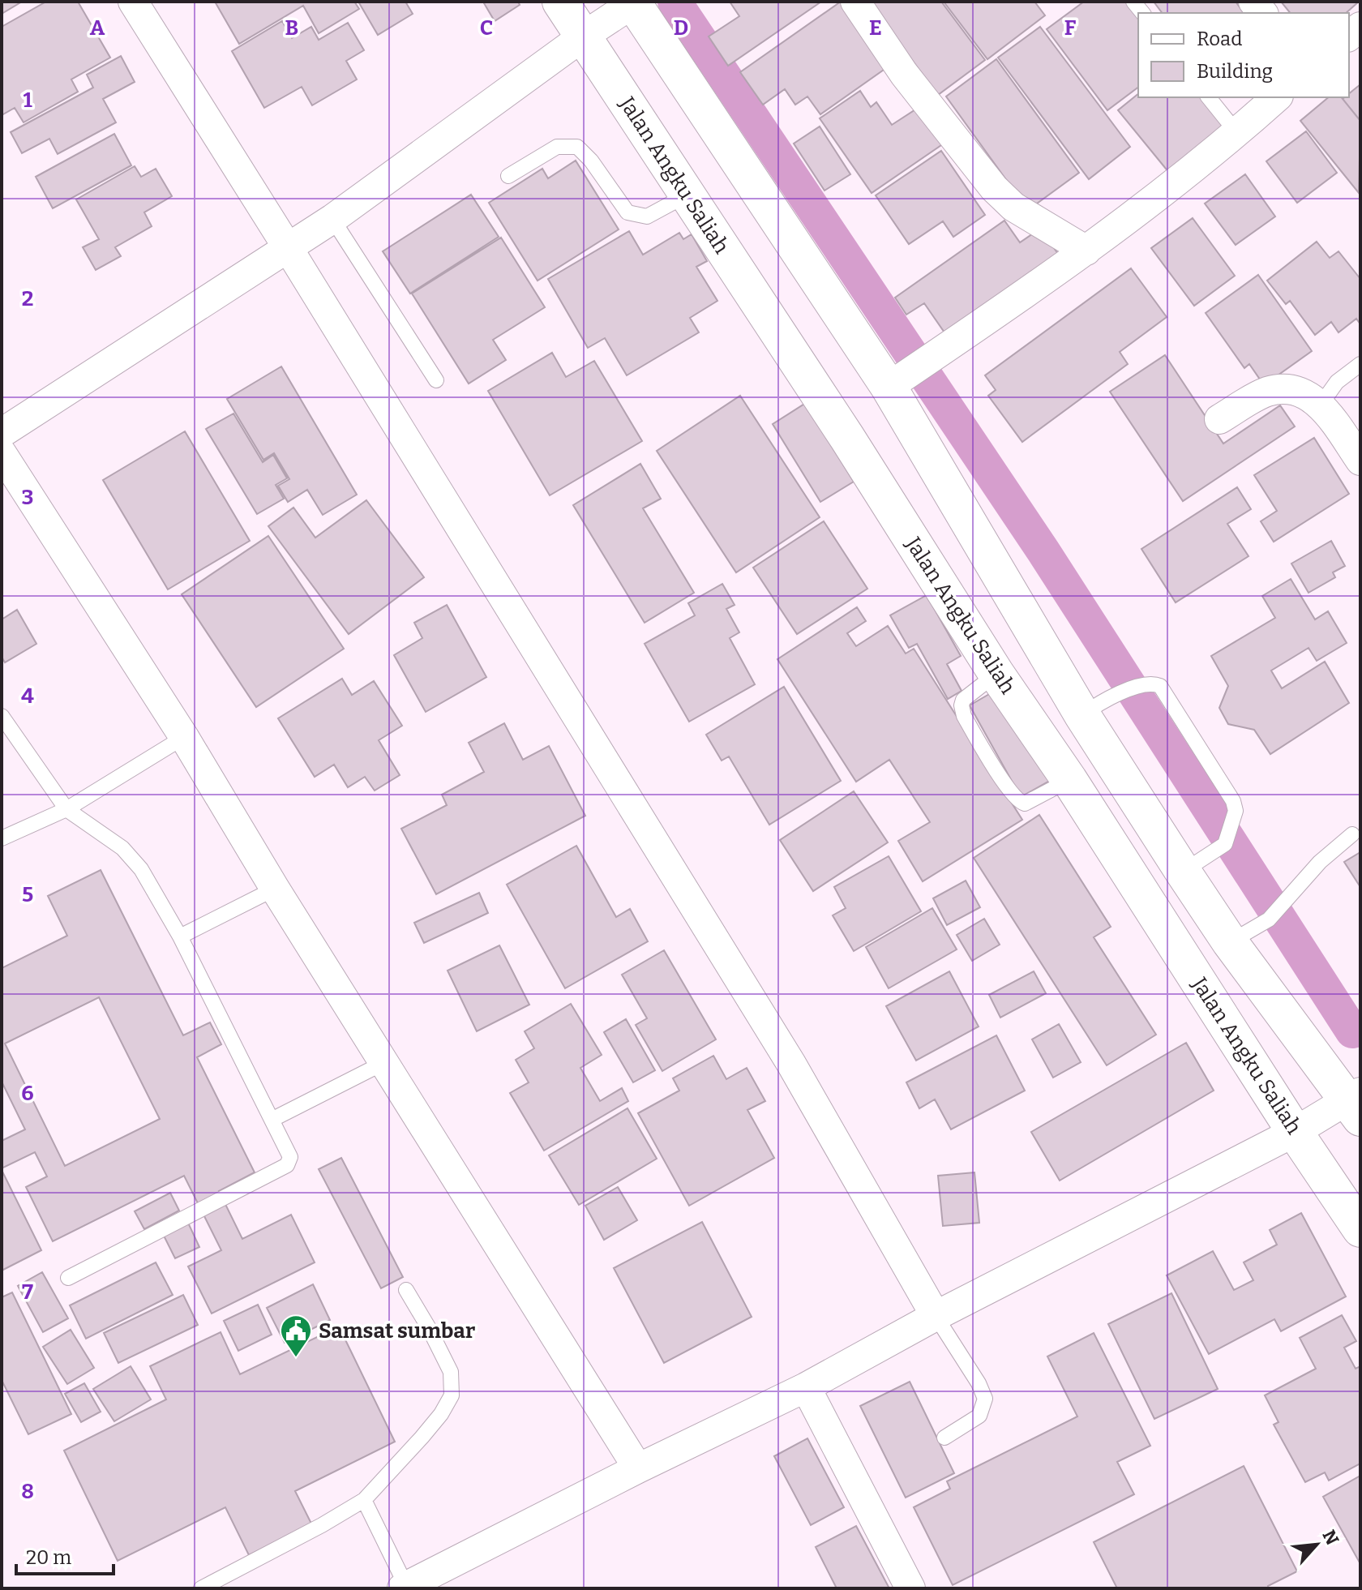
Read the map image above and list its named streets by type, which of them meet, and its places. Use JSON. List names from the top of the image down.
{
  "streets": {
    "main road": ["Jalan Angku Saliah"]
  },
  "places": {
    "public building": ["Samsat sumbar"]
  },
  "legend": ["Road", "Building"],
  "scale_bar": "20 m",
  "north": "top right",
  "grid": {
    "columns": [
      "A",
      "B",
      "C",
      "D",
      "E",
      "F"
    ],
    "rows": [
      "1",
      "2",
      "3",
      "4",
      "5",
      "6",
      "7",
      "8"
    ]
  }
}
